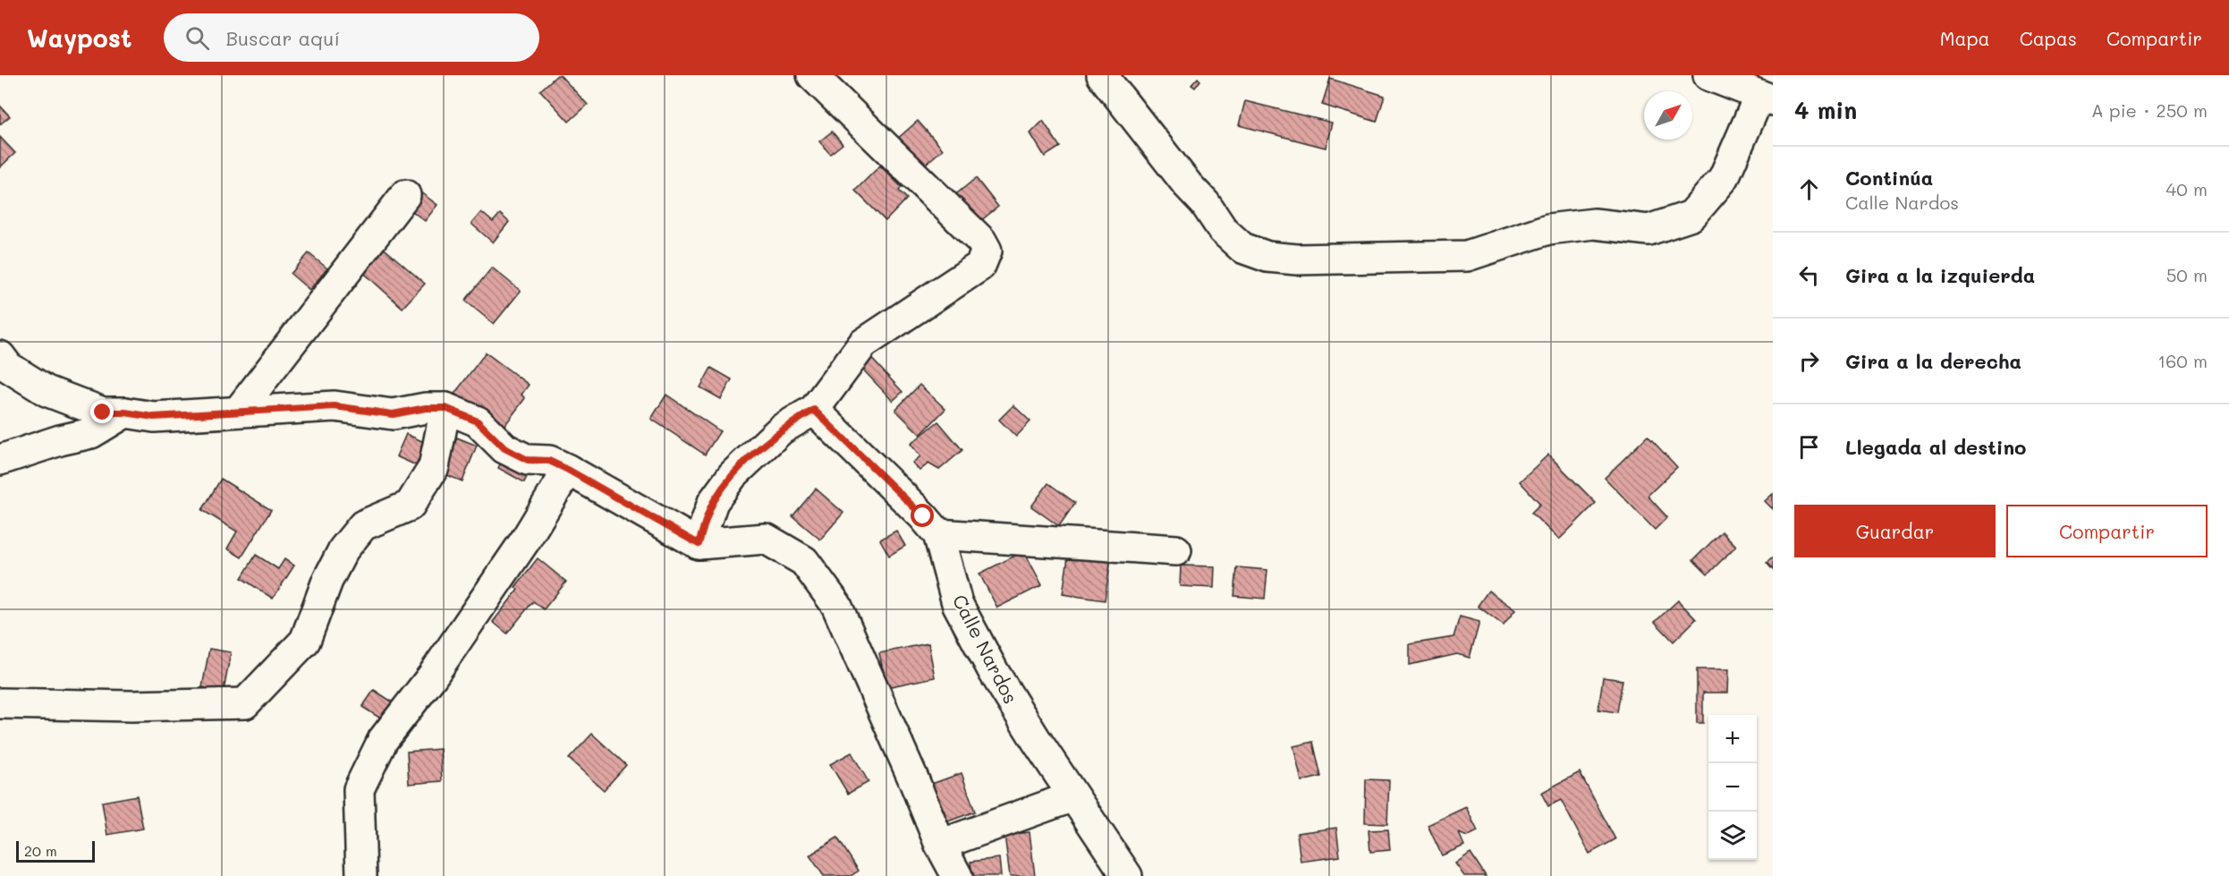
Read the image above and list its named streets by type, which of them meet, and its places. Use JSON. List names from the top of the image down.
{
  "streets": {
    "street": ["Calle Nardos"]
  },
  "scale_bar": "20 m",
  "north": "top right",
  "page": {
    "header": "Waypost",
    "search": "Buscar aquí",
    "nav": ["Mapa", "Capas", "Compartir"],
    "heading": ["4 min", "A pie · 250 m"],
    "list": [
      ["Continúa", "Calle Nardos", "40 m"],
      ["Gira a la izquierda", "50 m"],
      ["Gira a la derecha", "160 m"],
      "Llegada al destino"
    ],
    "buttons": ["Guardar", "Compartir"],
    "map_buttons": ["+", "−"],
    "scale": "20 m"
  }
}
